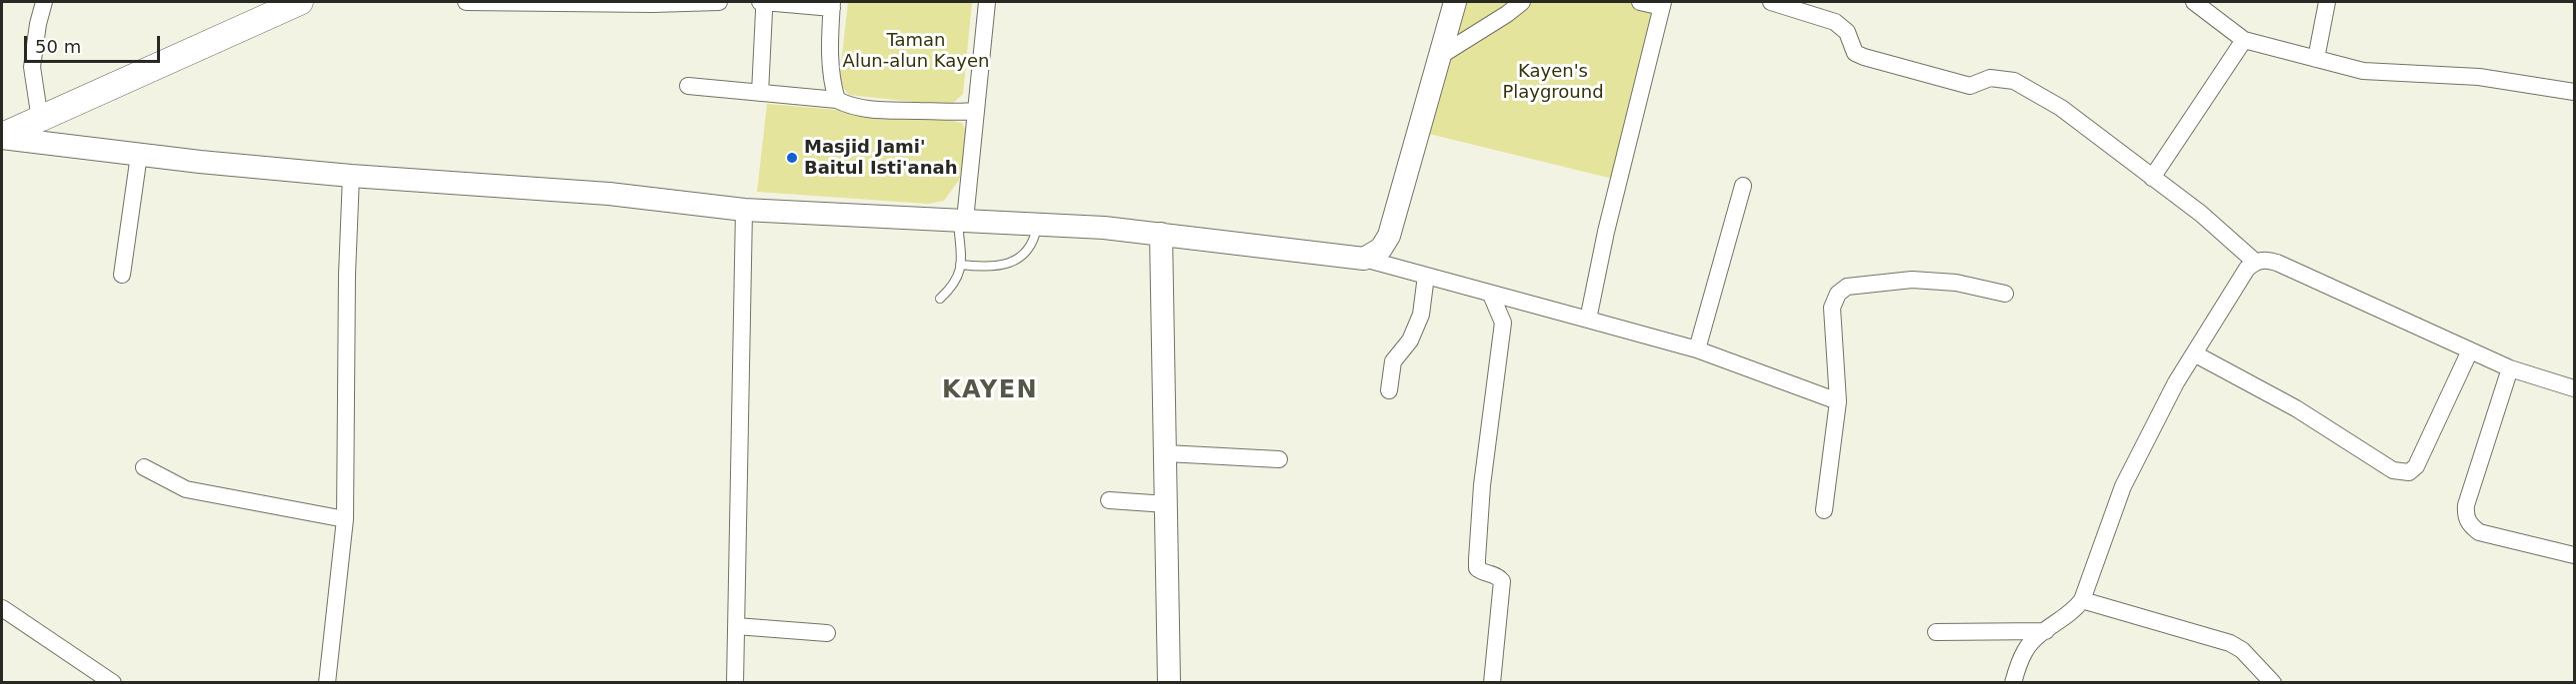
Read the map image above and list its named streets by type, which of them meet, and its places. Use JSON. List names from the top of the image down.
{
  "districts": ["KAYEN"],
  "parks": ["Taman Alun-alun Kayen", "Kayen's Playground"],
  "places": ["Masjid Jami' Baitul Isti'anah"],
  "scale_bar": "50 m"
}
